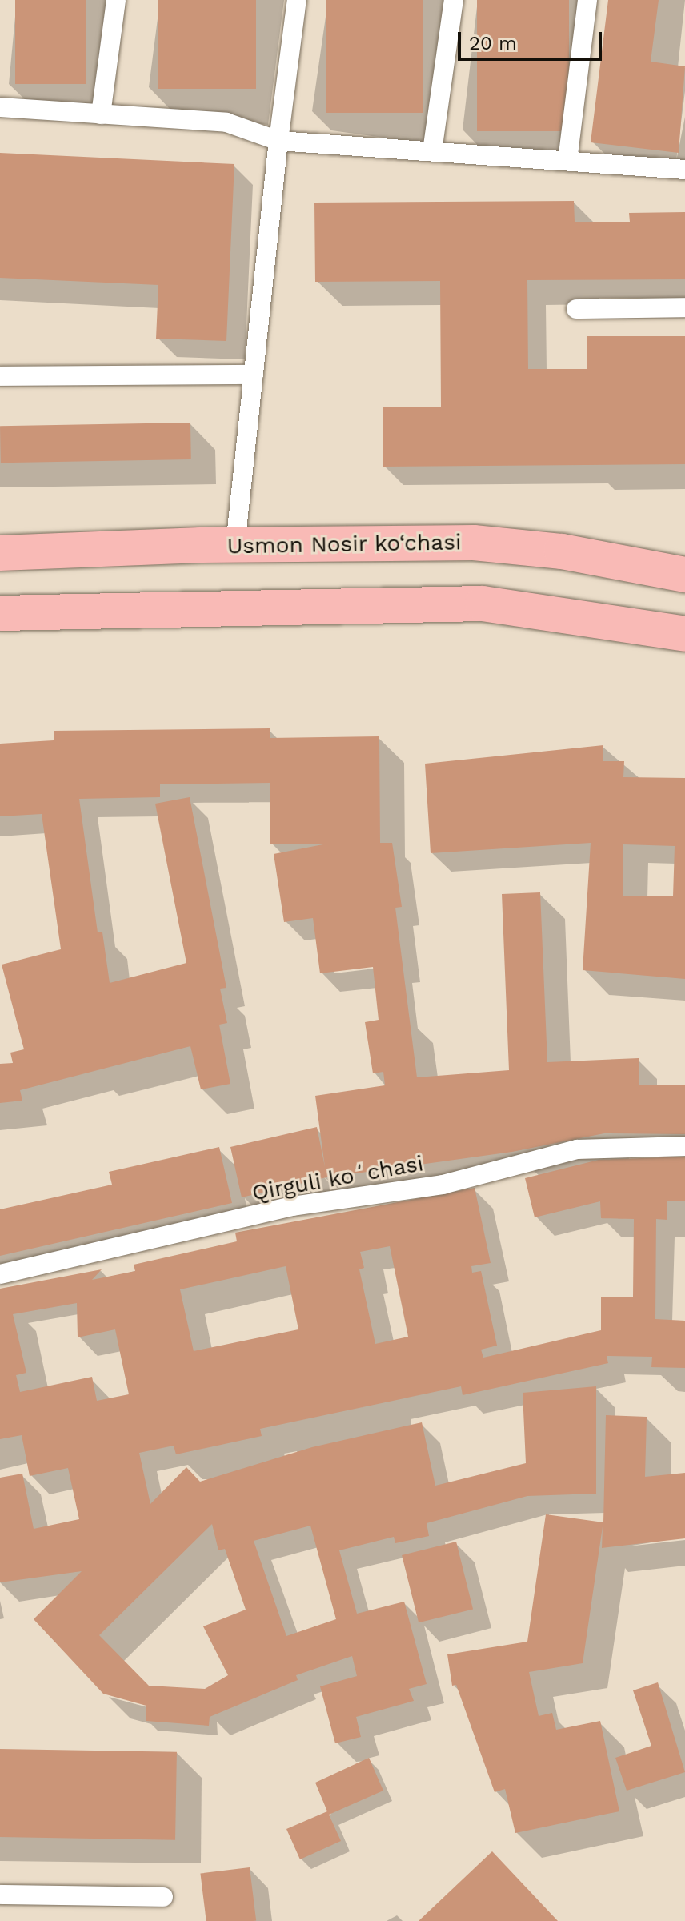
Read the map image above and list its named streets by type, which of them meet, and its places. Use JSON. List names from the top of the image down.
{
  "streets": {
    "main road": ["Usmon Nosir ko‘chasi"],
    "lane": ["Qirguli koʻchasi"]
  },
  "scale_bar": "20 m"
}
